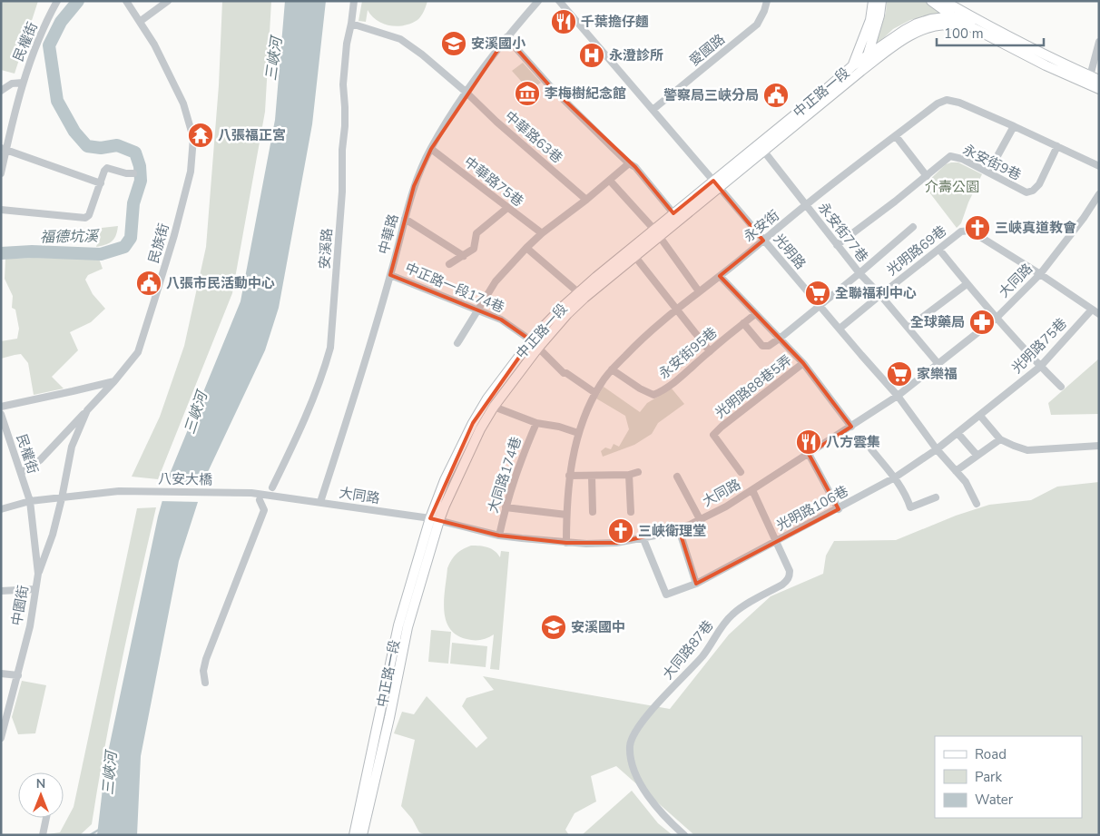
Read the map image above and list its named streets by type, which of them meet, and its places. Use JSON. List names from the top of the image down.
{
  "streets": {
    "main road": ["中正路一段"],
    "street": [
      "民權街",
      "愛國路",
      "中華路63巷",
      "永安街9巷",
      "中華路75巷",
      "永安街",
      "永安街77巷",
      "中華路",
      "民族街",
      "安溪路",
      "光明路69巷",
      "光明路",
      "大同路",
      "中正路一段174巷",
      "光明路75巷",
      "永安街95巷",
      "光明路88巷5弄",
      "大同路174巷",
      "八安大橋",
      "光明路106巷",
      "中園街",
      "大同路87巷"
    ]
  },
  "crossings": [
    ["民權街", "民族街"],
    ["民權街", "中園街"],
    ["愛國路", "光明路"],
    ["中正路一段", "永安街77巷"],
    ["中正路一段", "光明路"],
    ["中正路一段", "大同路"],
    ["中正路一段", "中正路一段174巷"],
    ["中華路63巷", "中華路"],
    ["中華路63巷", "安溪路"],
    ["永安街9巷", "永安街"],
    ["永安街9巷", "永安街77巷"],
    ["中華路75巷", "中華路"],
    ["永安街", "永安街77巷"],
    ["永安街", "光明路"],
    ["永安街", "大同路"],
    ["永安街", "永安街95巷"],
    ["永安街77巷", "光明路69巷"],
    ["中華路", "大同路"],
    ["中華路", "中正路一段174巷"],
    ["光明路69巷", "光明路"],
    ["光明路69巷", "大同路"],
    ["光明路", "大同路"],
    ["光明路", "光明路106巷"],
    ["大同路", "大同路174巷"],
    ["大同路", "八安大橋"],
    ["大同路", "光明路106巷"],
    ["大同路", "大同路87巷"],
    ["光明路75巷", "光明路106巷"],
    ["光明路106巷", "大同路87巷"]
  ],
  "water": ["三峽河", "福德坑溪"],
  "parks": ["介壽公園"],
  "places": {
    "restaurant": ["千葉擔仔麵", "八方雲集"],
    "school or university": ["安溪國小", "安溪國中"],
    "hospital": ["永澄診所"],
    "museum": ["李梅樹紀念館"],
    "public building": ["警察局三峽分局", "八張市民活動中心"],
    "temple": ["八張福正宮"],
    "church": ["三峽真道教會", "三峽衛理堂"],
    "supermarket": ["全聯福利中心", "家樂福"],
    "pharmacy": ["全球藥局"]
  },
  "legend": ["Road", "Park", "Water"],
  "scale_bar": "100 m",
  "north": "top"
}
